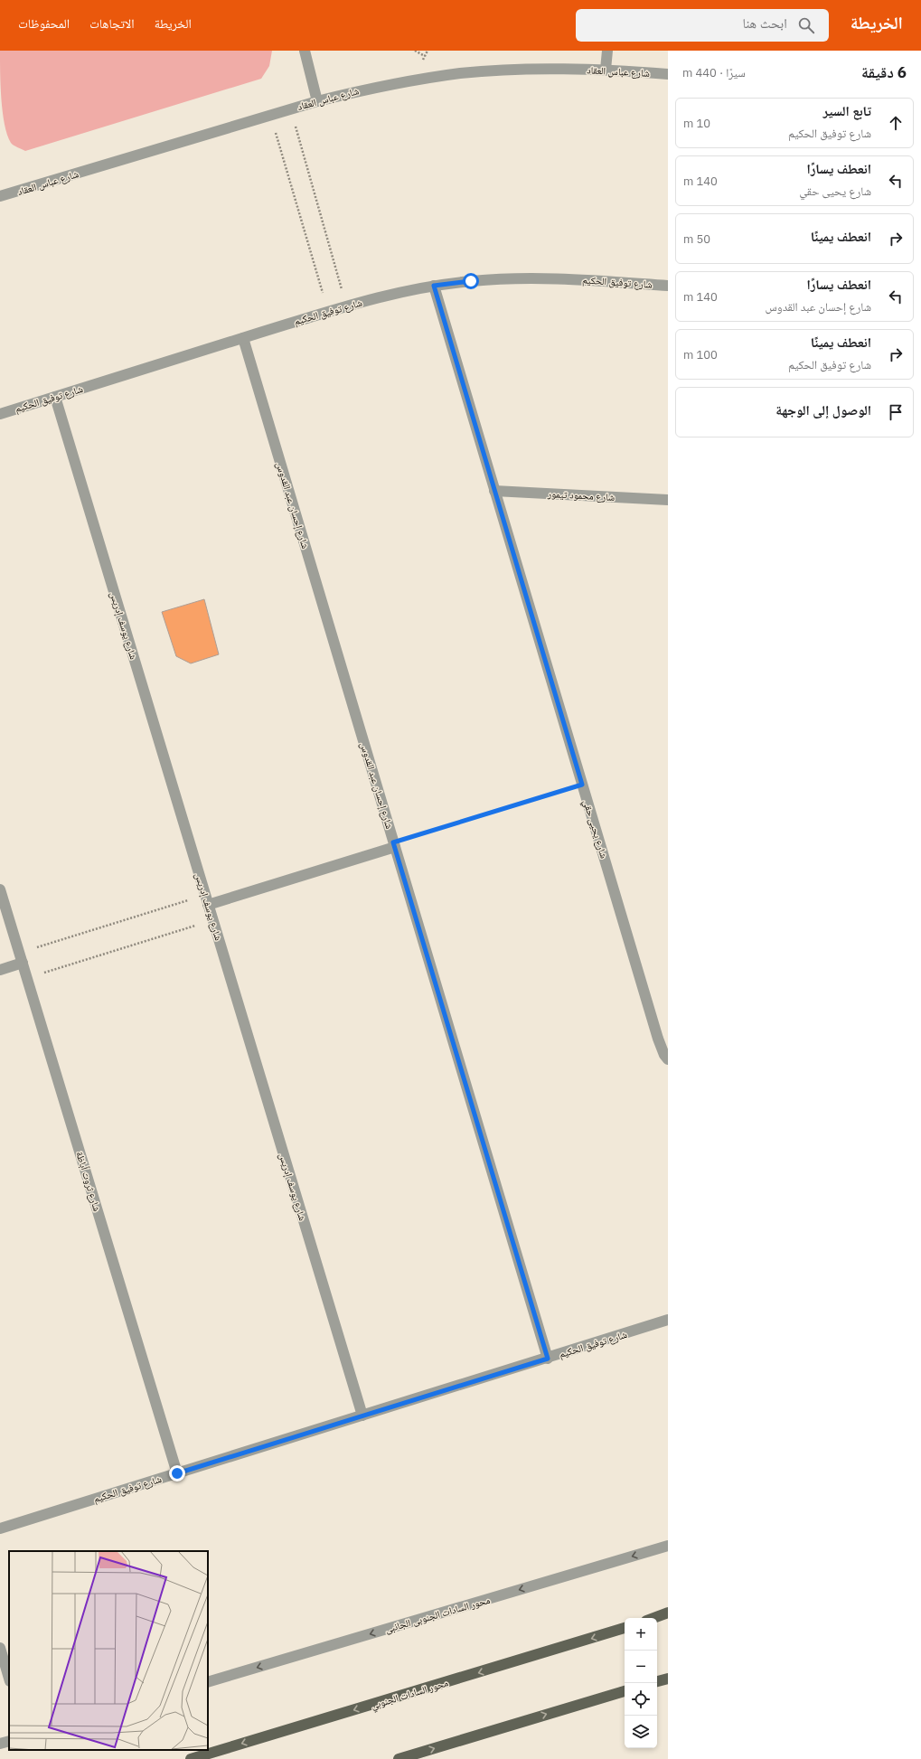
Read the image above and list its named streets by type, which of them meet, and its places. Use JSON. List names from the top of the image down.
{
  "streets": {
    "main road": ["محور السادات الجنوبي"],
    "street": [
      "شارع عباس العقاد",
      "شارع توفيق الحكيم",
      "شارع محمود تيمور",
      "شارع إحسان عبد القدوس",
      "شارع يوسف إدريس",
      "شارع يحيى حقي",
      "شارع ثروت أباظة",
      "محور السادات الجنوبى الجانبى"
    ]
  },
  "crossings": [
    ["شارع توفيق الحكيم", "شارع إحسان عبد القدوس"],
    ["شارع توفيق الحكيم", "شارع يوسف إدريس"],
    ["شارع توفيق الحكيم", "شارع يحيى حقي"],
    ["شارع توفيق الحكيم", "شارع ثروت أباظة"],
    ["شارع محمود تيمور", "شارع يحيى حقي"]
  ],
  "one_way": ["محور السادات الجنوبى الجانبى"],
  "page": {
    "header": "الخريطة",
    "search": "ابحث هنا",
    "nav": ["الخريطة", "الاتجاهات", "المحفوظات"],
    "heading": ["6 دقيقة", "سيرًا · 440 m"],
    "list": [
      ["تابع السير", "شارع توفيق الحكيم", "10 m"],
      ["انعطف يسارًا", "شارع يحيى حقي", "140 m"],
      ["انعطف يمينًا", "50 m"],
      ["انعطف يسارًا", "شارع إحسان عبد القدوس", "140 m"],
      ["انعطف يمينًا", "شارع توفيق الحكيم", "100 m"],
      "الوصول إلى الوجهة"
    ],
    "map_buttons": ["+", "−"]
  }
}
